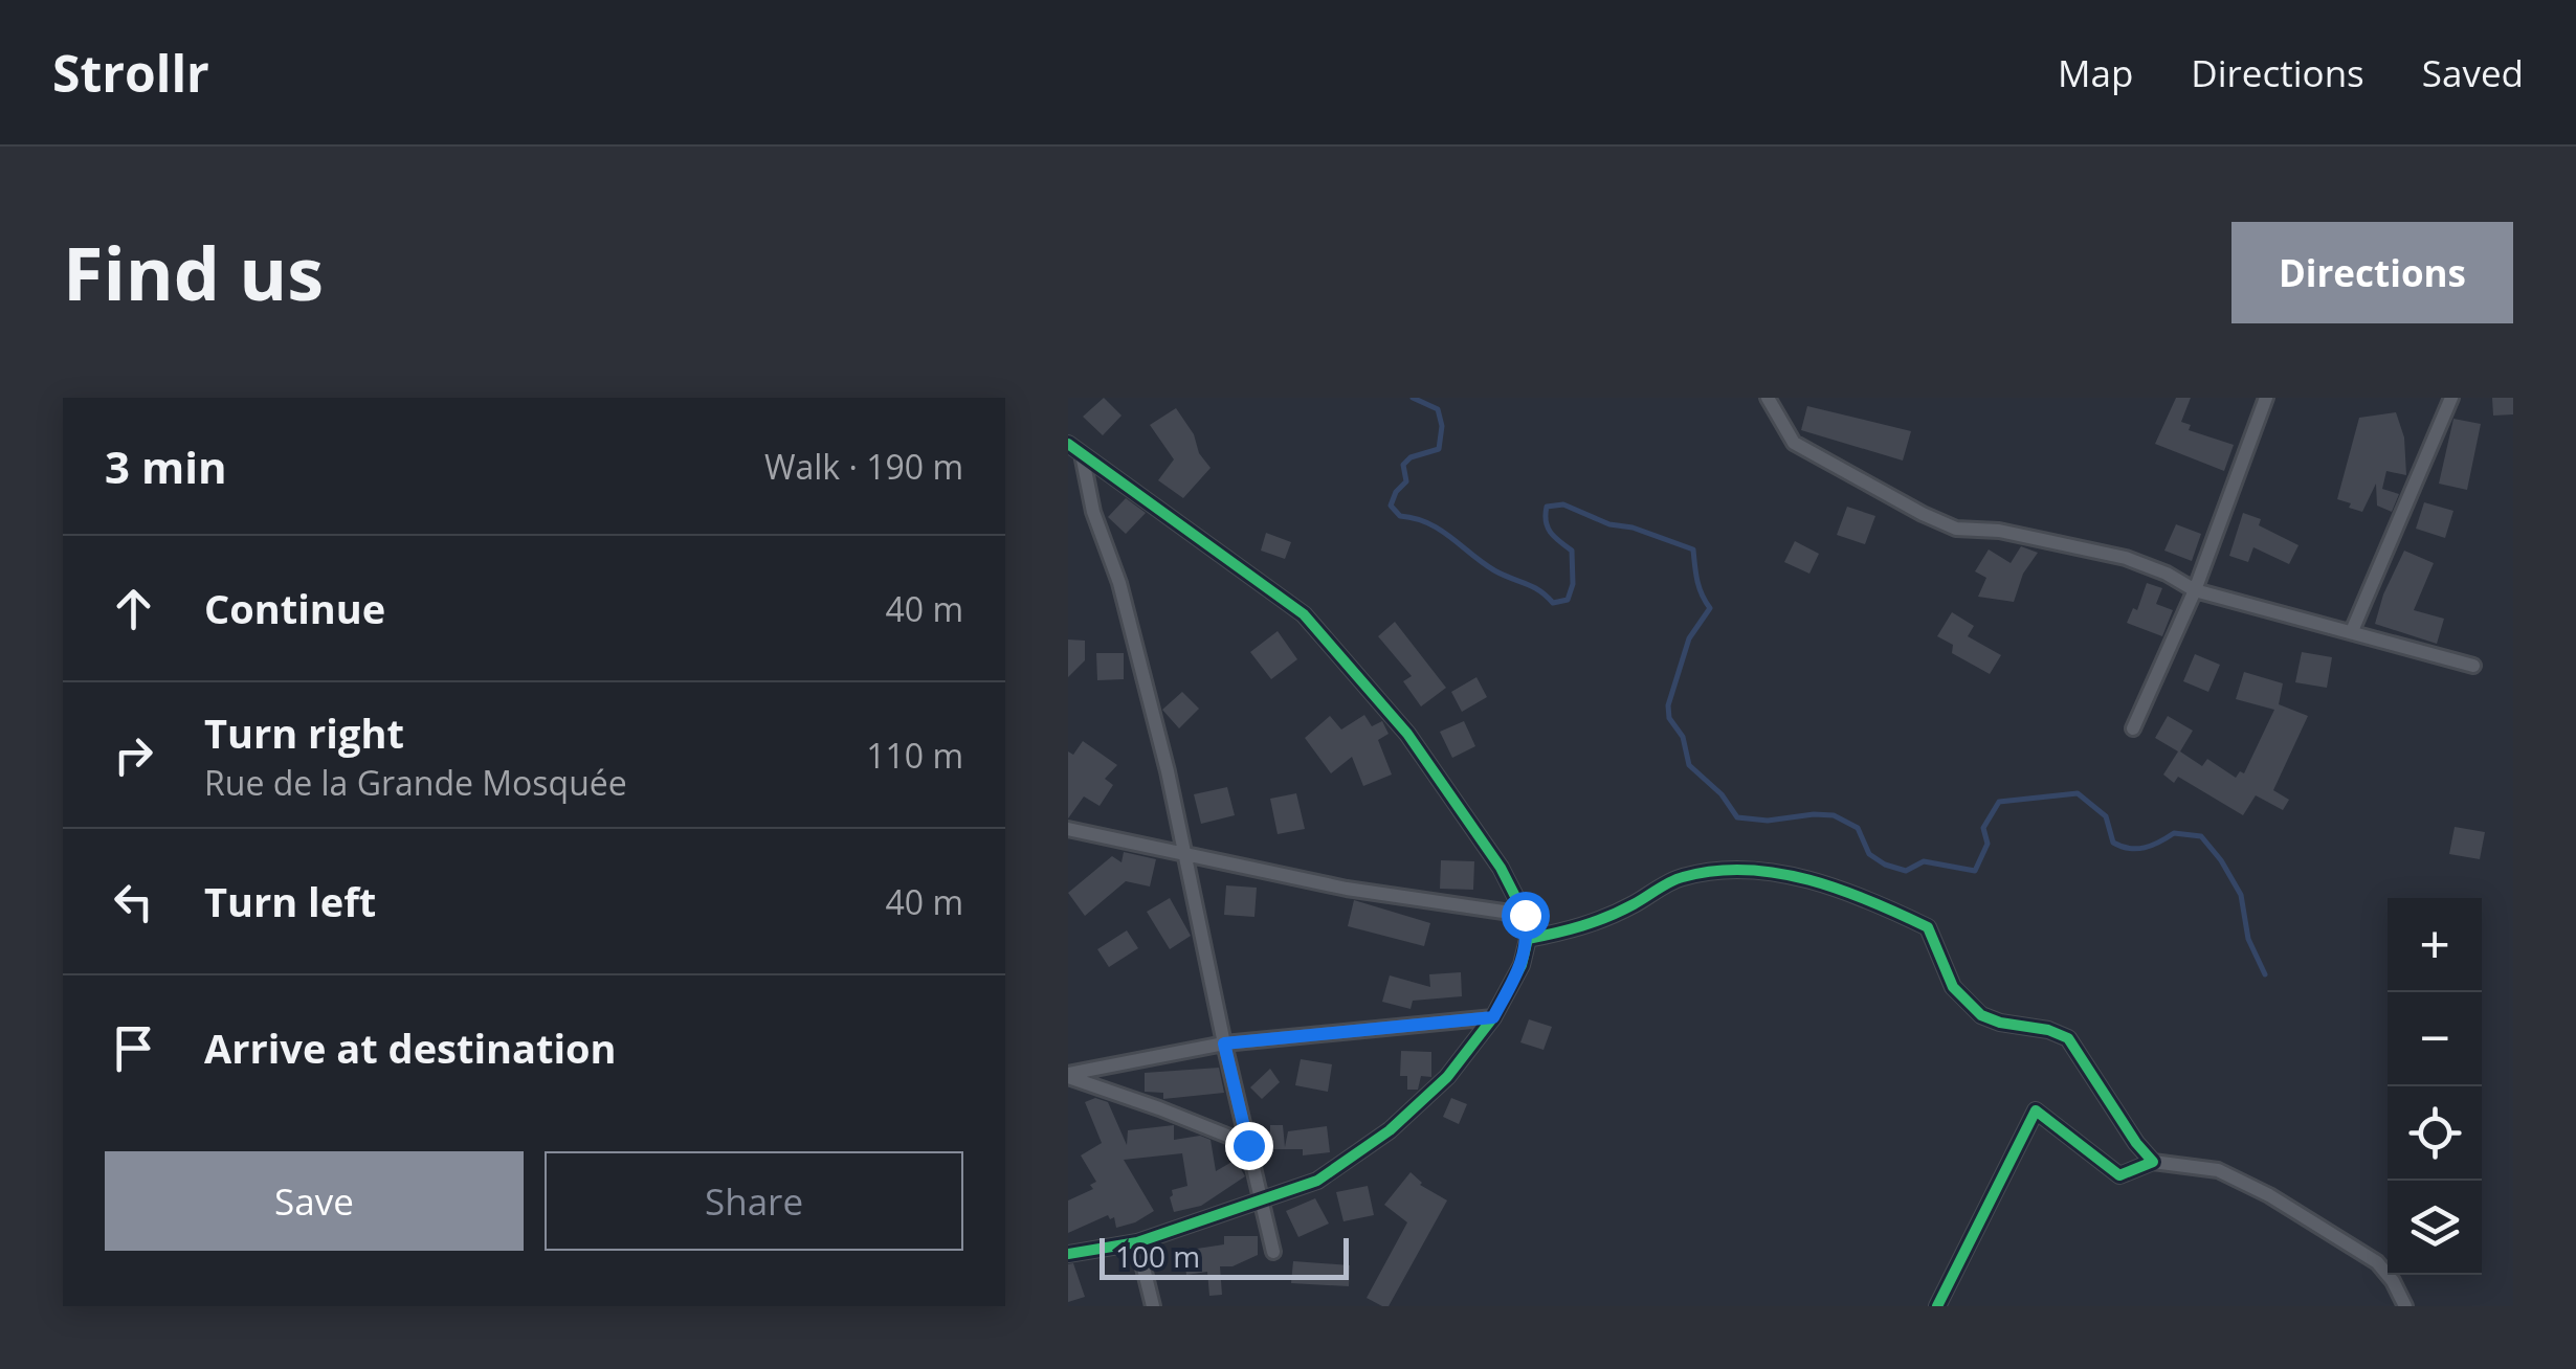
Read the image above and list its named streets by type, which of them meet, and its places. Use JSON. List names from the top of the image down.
{
  "scale_bar": "100 m",
  "page": {
    "header": "Strollr",
    "nav": ["Map", "Directions", "Saved"],
    "title": "Find us",
    "buttons": [
      "Directions",
      ["Save", "Share"]
    ],
    "heading": ["3 min", "Walk · 190 m"],
    "list": [
      ["Continue", "40 m"],
      ["Turn right", "Rue de la Grande Mosquée", "110 m"],
      ["Turn left", "40 m"],
      "Arrive at destination"
    ],
    "map_buttons": ["+", "−"],
    "scale": "100 m"
  }
}
